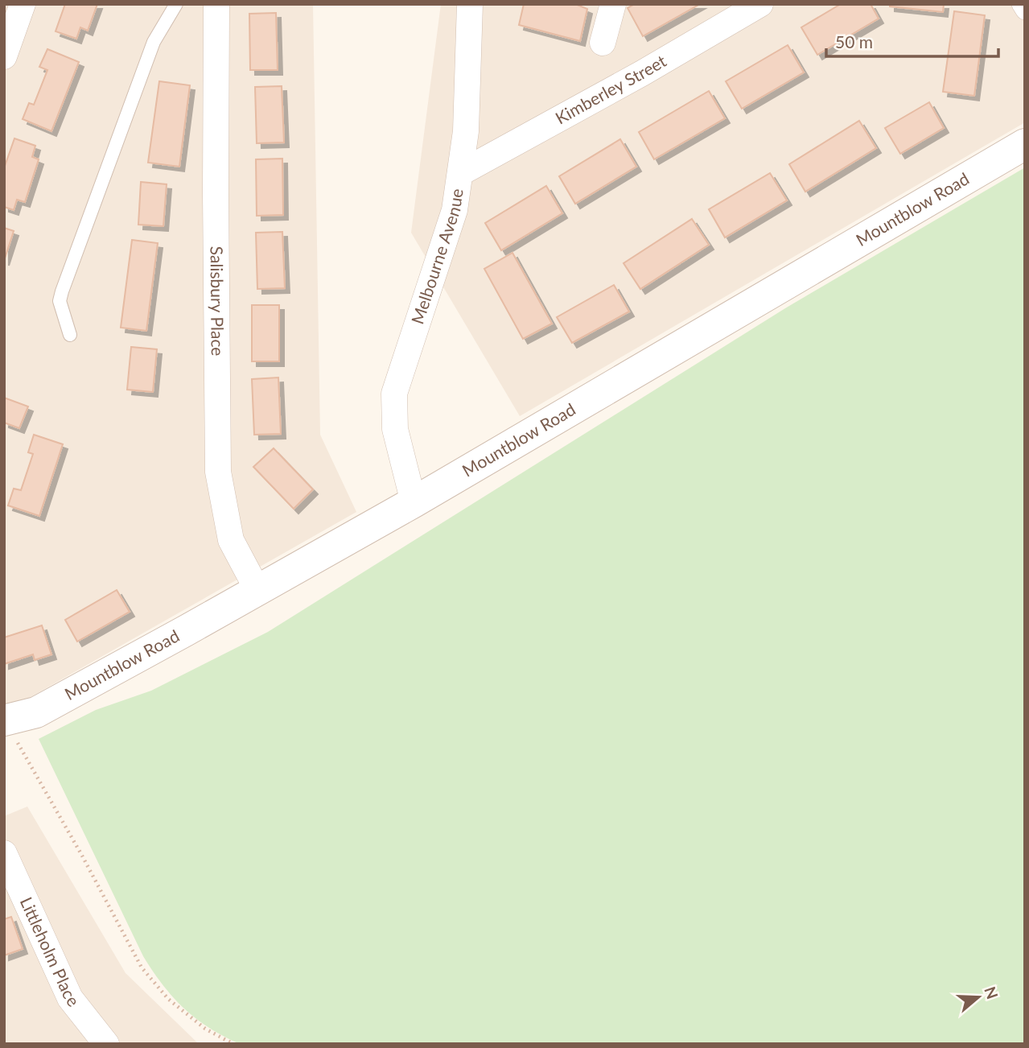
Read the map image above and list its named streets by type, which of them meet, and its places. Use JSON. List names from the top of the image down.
{
  "streets": {
    "street": [
      "Kimberley Street",
      "Mountblow Road",
      "Melbourne Avenue",
      "Salisbury Place",
      "Littleholm Place"
    ]
  },
  "crossings": [
    ["Kimberley Street", "Melbourne Avenue"],
    ["Mountblow Road", "Melbourne Avenue"],
    ["Mountblow Road", "Salisbury Place"]
  ],
  "scale_bar": "50 m",
  "north": "right"
}
